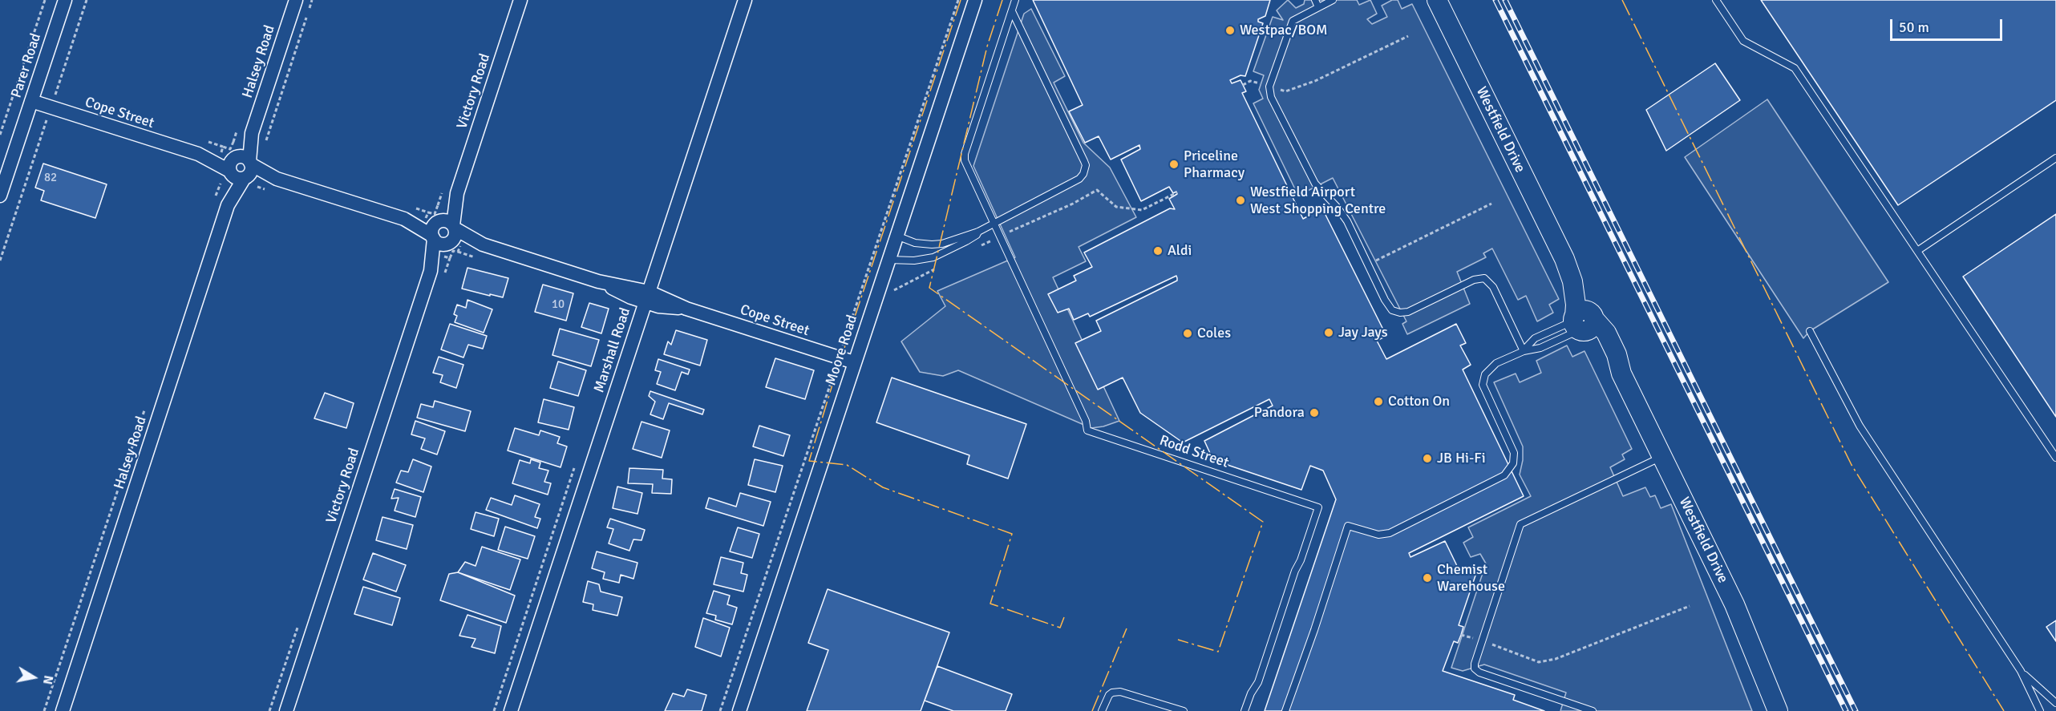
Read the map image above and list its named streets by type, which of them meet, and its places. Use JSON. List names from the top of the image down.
{
  "streets": {
    "main road": ["Westfield Drive"],
    "street": [
      "Halsey Road",
      "Parer Road",
      "Victory Road",
      "Cope Street",
      "Marshall Road",
      "Moore Road"
    ],
    "lane": ["Rodd Street"]
  },
  "crossings": [
    ["Halsey Road", "Cope Street"],
    ["Parer Road", "Cope Street"],
    ["Victory Road", "Cope Street"],
    ["Cope Street", "Marshall Road"],
    ["Cope Street", "Moore Road"]
  ],
  "places": [
    "Westpac/BOM",
    "Priceline Pharmacy",
    "Westfield Airport West Shopping Centre",
    "Aldi",
    "Jay Jays",
    "Coles",
    "Cotton On",
    "Pandora",
    "JB Hi-Fi",
    "Chemist Warehouse"
  ],
  "house_numbers": ["82", "10"],
  "scale_bar": "50 m",
  "north": "right"
}
